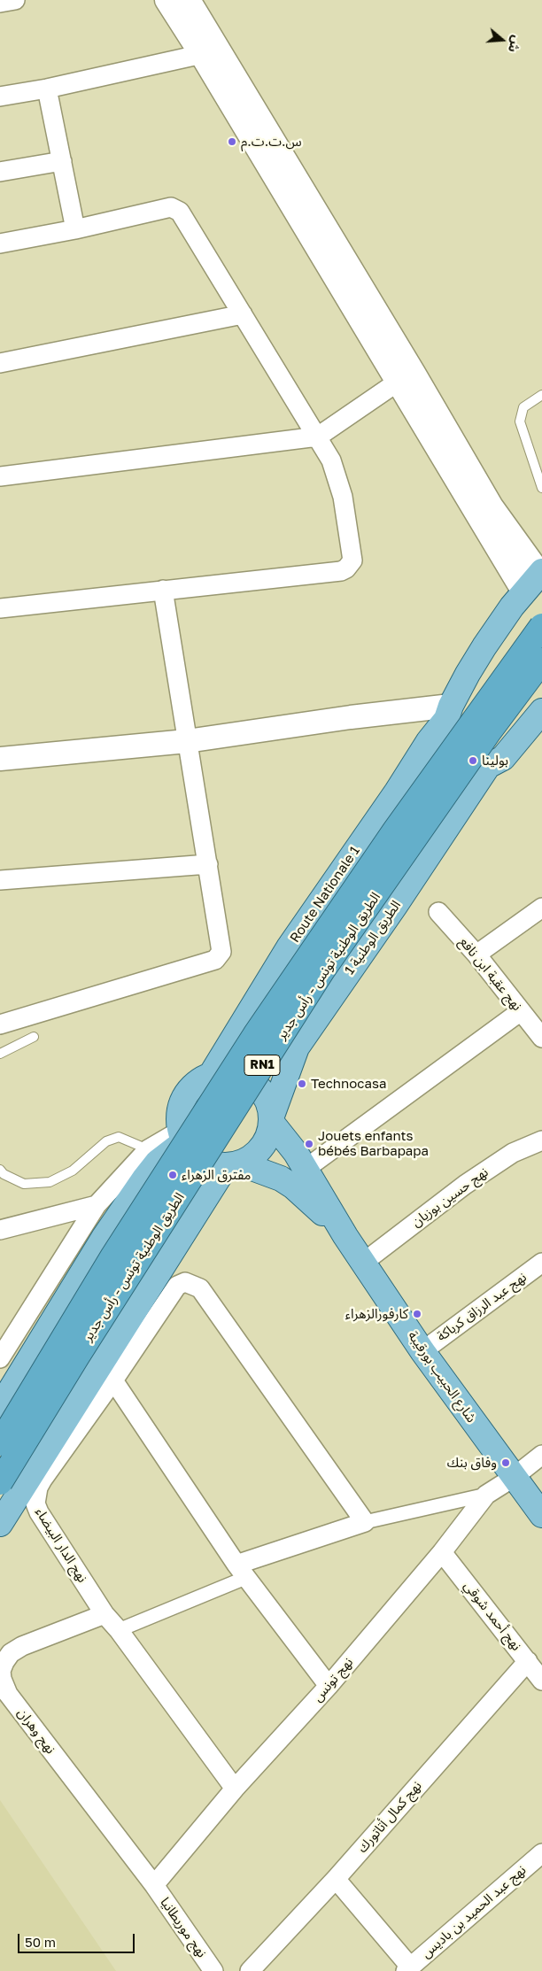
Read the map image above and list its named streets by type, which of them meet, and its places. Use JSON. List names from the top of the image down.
{
  "streets": {
    "highway": ["الطريق الوطنية تونس - رأس جدير", "RN1"],
    "main road": ["Route Nationale 1", "الطريق الوطنية 1", "شارع الحبيب بورقيبة"],
    "street": [
      "نهج عقبة ابن نافع",
      "نهج حسين بوزيان",
      "نهج عبد الرزاق كرباكة",
      "نهج الدار البيضاء",
      "نهج أحمد شوقي",
      "نهج تونس",
      "نهج وهران",
      "نهج كمال أتاتورك",
      "نهج عبد الحميد بن باديس",
      "نهج موريطانيا"
    ]
  },
  "crossings": [
    ["Route Nationale 1", "الطريق الوطنية 1"],
    ["Route Nationale 1", "RN1"],
    ["الطريق الوطنية 1", "RN1"],
    ["نهج حسين بوزيان", "شارع الحبيب بورقيبة"],
    ["نهج عبد الرزاق كرباكة", "شارع الحبيب بورقيبة"],
    ["شارع الحبيب بورقيبة", "نهج تونس"],
    ["نهج الدار البيضاء", "نهج تونس"],
    ["نهج الدار البيضاء", "نهج وهران"],
    ["نهج أحمد شوقي", "نهج تونس"],
    ["نهج أحمد شوقي", "نهج كمال أتاتورك"],
    ["نهج تونس", "نهج وهران"],
    ["نهج تونس", "نهج موريطانيا"],
    ["نهج وهران", "نهج موريطانيا"]
  ],
  "places": [
    "س.ت.ت.م",
    "بولينا",
    "Technocasa",
    "Jouets enfants bébés Barbapapa",
    "مفترق الزهراء",
    "كارفورالزهراء",
    "وفاق بنك"
  ],
  "scale_bar": "50 m",
  "north": "right"
}
